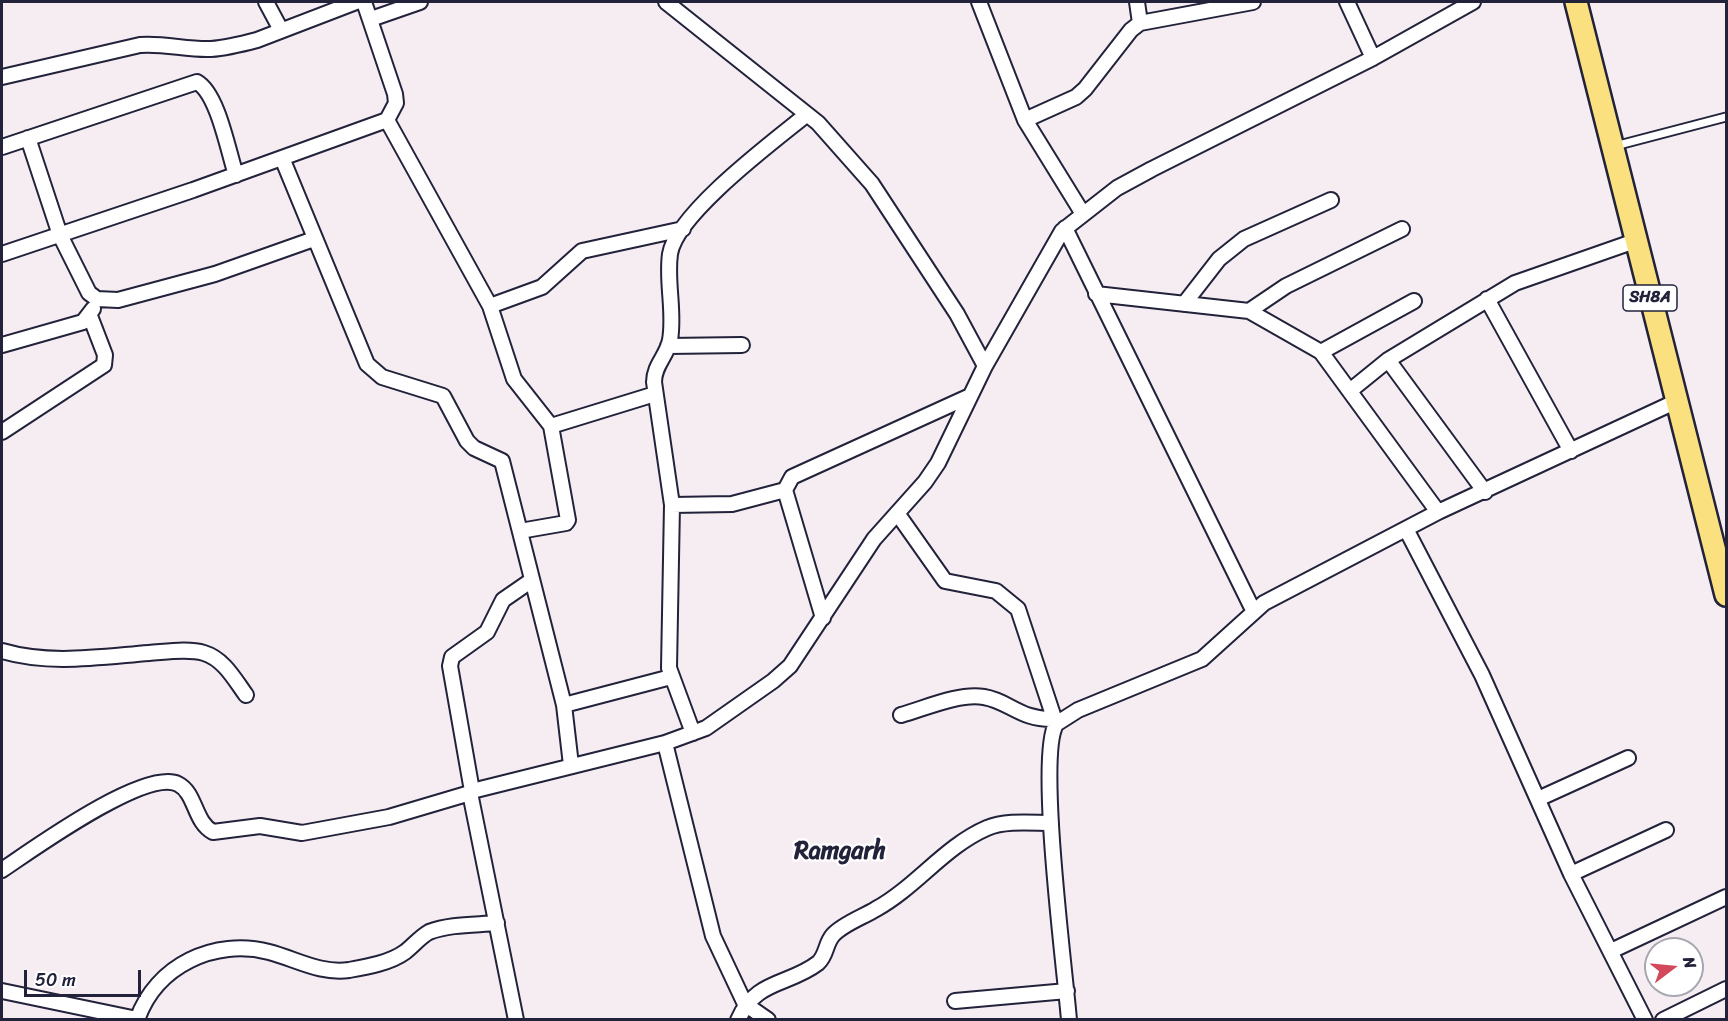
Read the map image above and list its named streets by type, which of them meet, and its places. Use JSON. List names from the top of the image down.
{
  "streets": {
    "main road": ["SH8A"]
  },
  "districts": ["Ramgarh"],
  "scale_bar": "50 m",
  "north": "right"
}
